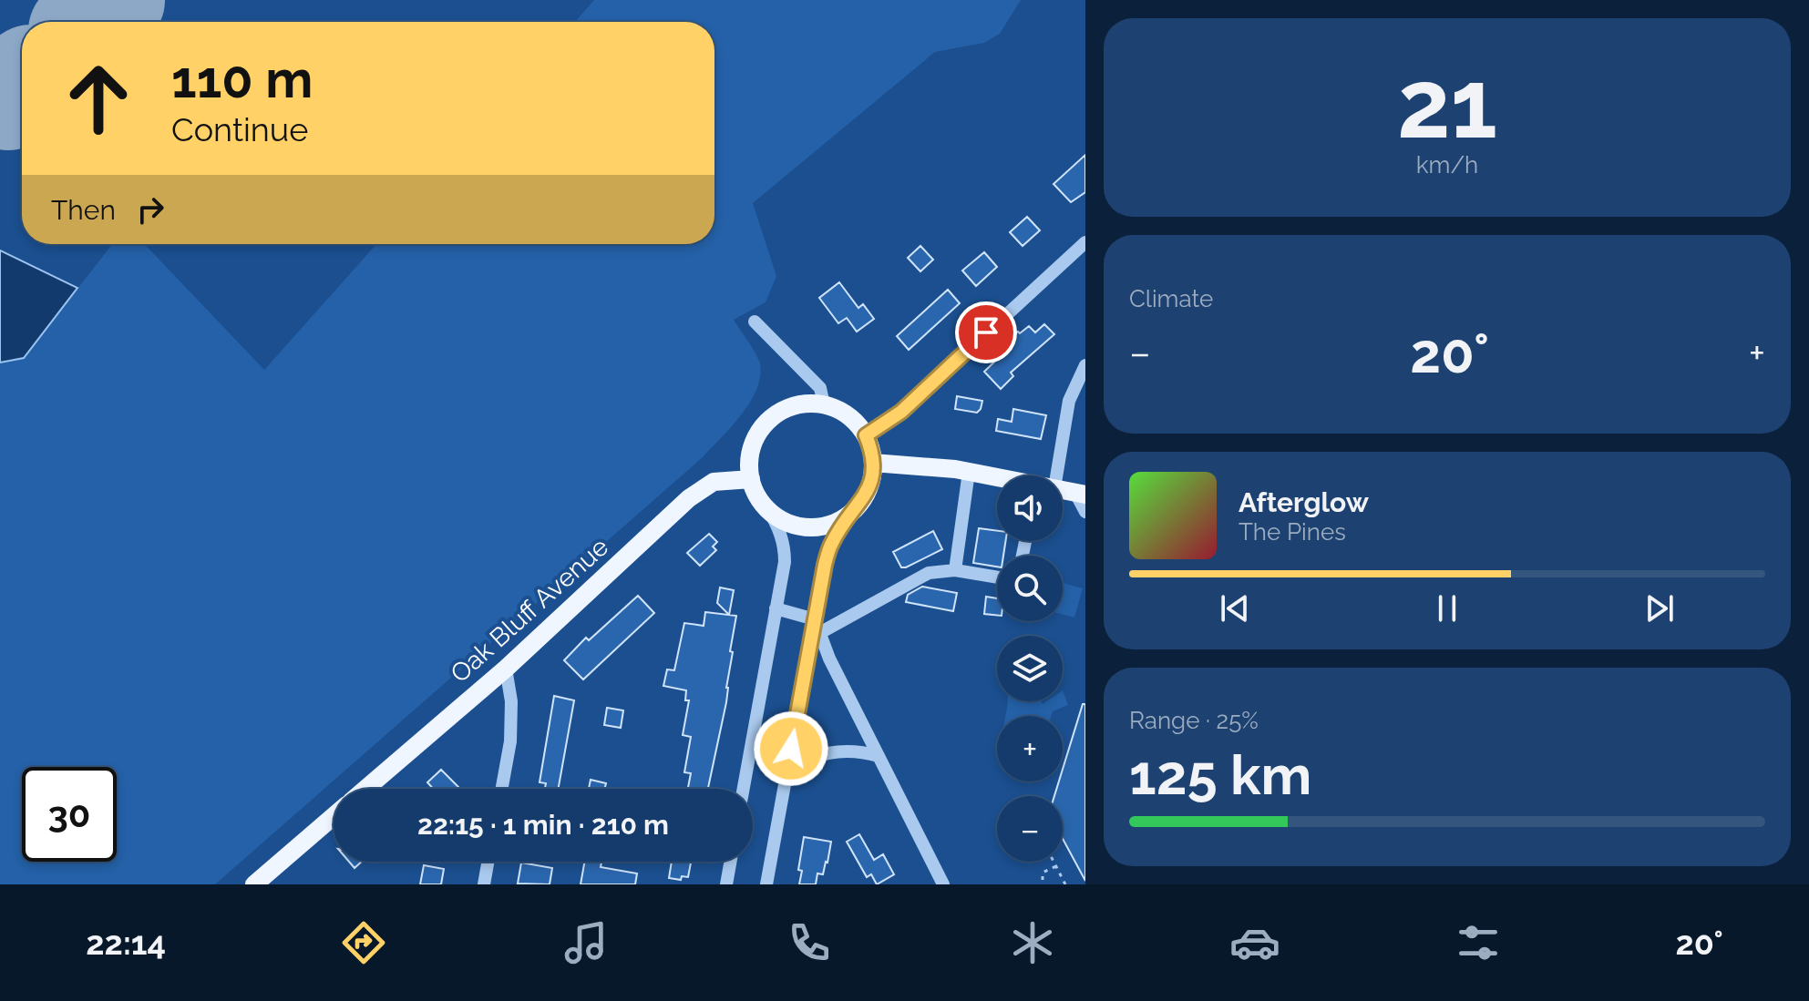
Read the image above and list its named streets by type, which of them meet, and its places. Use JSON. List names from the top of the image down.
{
  "streets": {
    "main road": ["Oak Bluff Avenue"]
  },
  "page": {
    "tile": [
      ["21", "km/h"],
      "Climate",
      ["Range · 25%", "125 km"]
    ],
    "turn": ["110 m", "Continue"],
    "then": "Then",
    "heat": ["−", "20°", "+"],
    "song": ["Afterglow", "The Pines"],
    "map_buttons": ["+", "−"],
    "limit": "30",
    "trip": "22:15 · 1 min · 210 m",
    "tabs": ["22:14", "20°"]
  }
}
